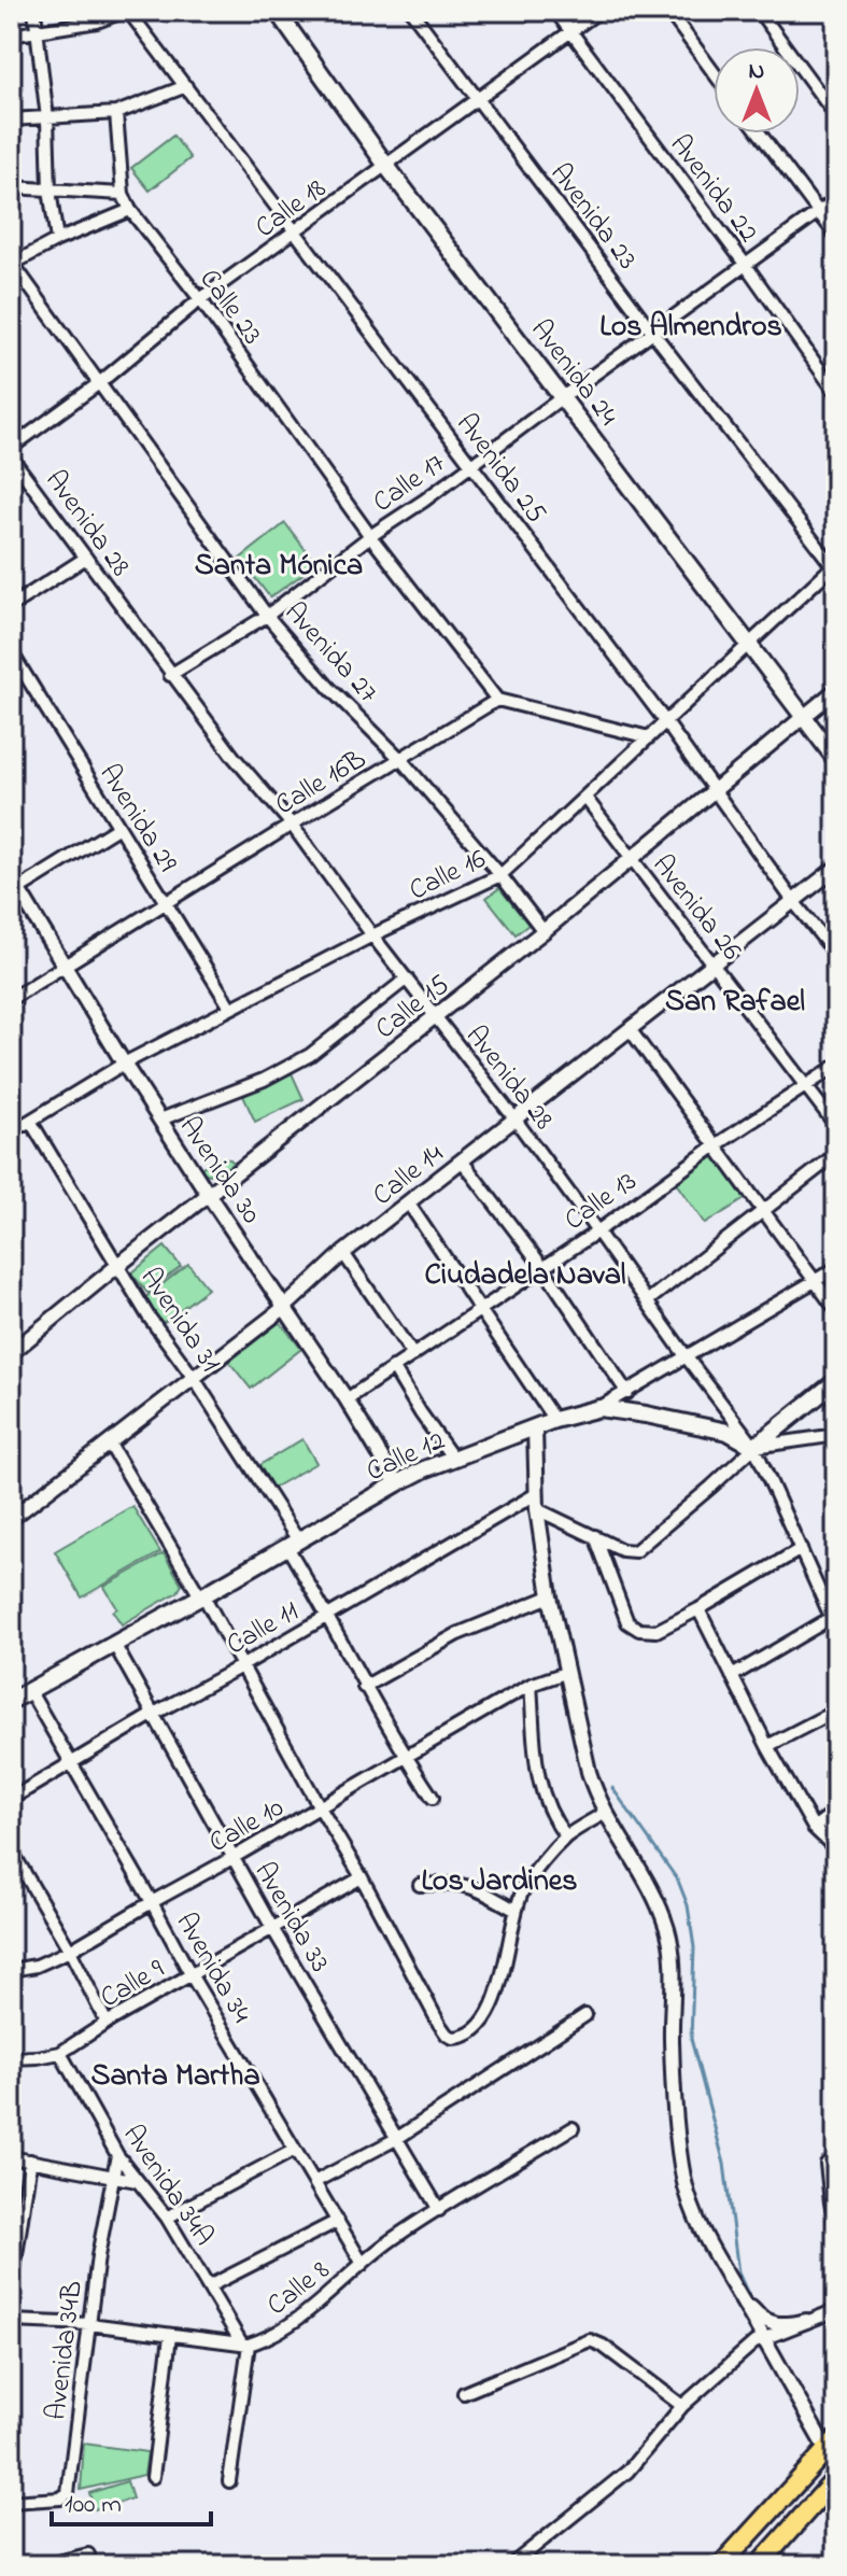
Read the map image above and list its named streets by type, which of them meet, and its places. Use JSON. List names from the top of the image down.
{
  "streets": {
    "main road": ["Avenida 24", "Calle 12"],
    "street": [
      "Avenida 22",
      "Calle 18",
      "Avenida 23",
      "Calle 23",
      "Avenida 25",
      "Calle 17",
      "Avenida 28",
      "Avenida 27",
      "Calle 16B",
      "Avenida 29",
      "Calle 16",
      "Avenida 26",
      "Calle 15",
      "Avenida 30",
      "Calle 14",
      "Calle 13",
      "Avenida 31",
      "Calle 11",
      "Calle 10",
      "Avenida 33",
      "Avenida 34",
      "Calle 9",
      "Avenida 34A",
      "Calle 8",
      "Avenida 34B"
    ]
  },
  "crossings": [
    ["Avenida 22", "Calle 18"],
    ["Avenida 22", "Calle 17"],
    ["Calle 18", "Avenida 23"],
    ["Calle 18", "Calle 23"],
    ["Calle 18", "Avenida 24"],
    ["Calle 18", "Avenida 25"],
    ["Calle 18", "Avenida 27"],
    ["Avenida 23", "Calle 17"],
    ["Avenida 23", "Calle 16"],
    ["Calle 23", "Calle 17"],
    ["Avenida 24", "Calle 17"],
    ["Avenida 24", "Calle 16"],
    ["Avenida 24", "Calle 15"],
    ["Avenida 25", "Calle 17"],
    ["Avenida 25", "Calle 16"],
    ["Avenida 25", "Calle 15"],
    ["Avenida 25", "Calle 14"],
    ["Calle 17", "Avenida 28"],
    ["Calle 17", "Avenida 27"],
    ["Avenida 28", "Calle 16B"],
    ["Avenida 28", "Calle 16"],
    ["Avenida 28", "Calle 15"],
    ["Avenida 28", "Calle 14"],
    ["Avenida 28", "Calle 13"],
    ["Avenida 28", "Calle 12"],
    ["Avenida 27", "Calle 16B"],
    ["Avenida 27", "Calle 16"],
    ["Avenida 27", "Calle 15"],
    ["Calle 16B", "Avenida 29"],
    ["Avenida 29", "Calle 16"],
    ["Calle 16", "Avenida 26"],
    ["Calle 16", "Avenida 30"],
    ["Calle 16", "Avenida 31"],
    ["Avenida 26", "Calle 15"],
    ["Avenida 26", "Calle 14"],
    ["Avenida 26", "Calle 13"],
    ["Calle 15", "Avenida 30"],
    ["Calle 15", "Avenida 31"],
    ["Avenida 30", "Calle 14"],
    ["Avenida 30", "Calle 13"],
    ["Avenida 30", "Calle 12"],
    ["Calle 14", "Avenida 31"],
    ["Avenida 31", "Calle 12"],
    ["Avenida 31", "Calle 11"],
    ["Avenida 31", "Calle 10"],
    ["Calle 12", "Avenida 33"],
    ["Calle 12", "Avenida 34"],
    ["Calle 11", "Avenida 33"],
    ["Calle 11", "Avenida 34"],
    ["Calle 10", "Avenida 33"],
    ["Calle 10", "Avenida 34"],
    ["Avenida 33", "Calle 9"],
    ["Avenida 33", "Calle 8"],
    ["Avenida 34", "Calle 9"],
    ["Avenida 34", "Calle 8"],
    ["Calle 9", "Avenida 34A"],
    ["Avenida 34A", "Calle 8"],
    ["Avenida 34A", "Avenida 34B"]
  ],
  "districts": [
    "Los Almendros",
    "Santa Mónica",
    "San Rafael",
    "Ciudadela Naval",
    "Los Jardines",
    "Santa Martha"
  ],
  "scale_bar": "100 m",
  "north": "top"
}
